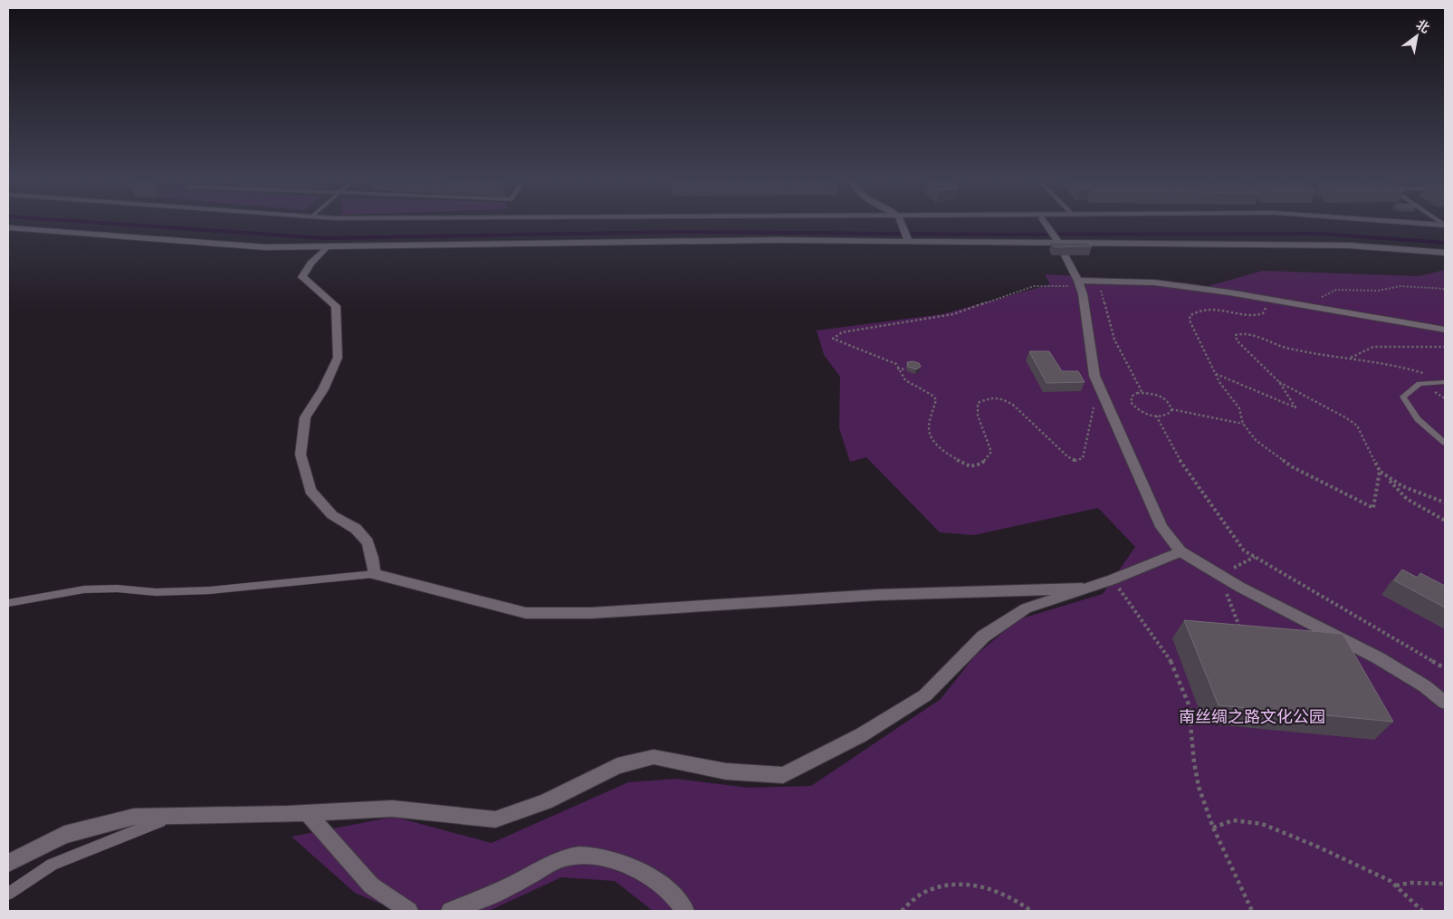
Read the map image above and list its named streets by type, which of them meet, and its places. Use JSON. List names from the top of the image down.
{
  "parks": ["南丝绸之路文化公园"],
  "north": "top right"
}
